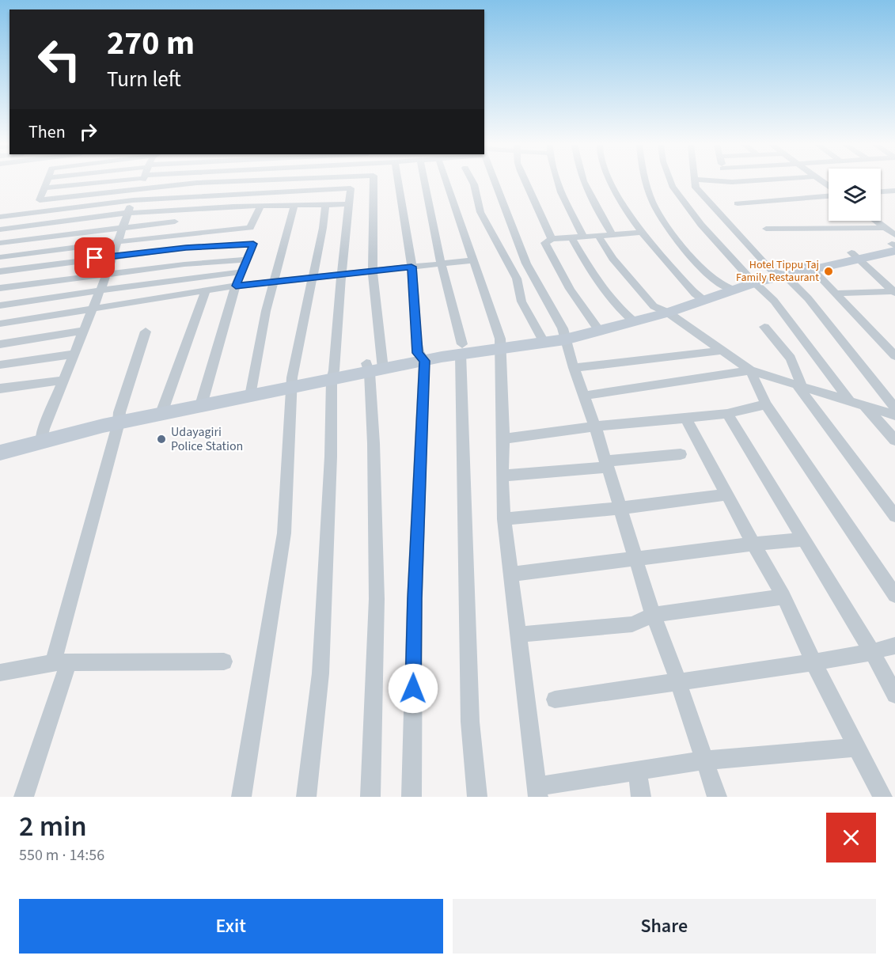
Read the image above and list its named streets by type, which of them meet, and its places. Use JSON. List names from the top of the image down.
{
  "places": ["Hotel Tippu Taj Family Restaurant", "Udayagiri Police Station"],
  "page": {
    "turn": ["270 m", "Turn left"],
    "then": "Then",
    "heading": ["2 min", "550 m · 14:56"],
    "buttons": ["Exit", "Share"]
  }
}
